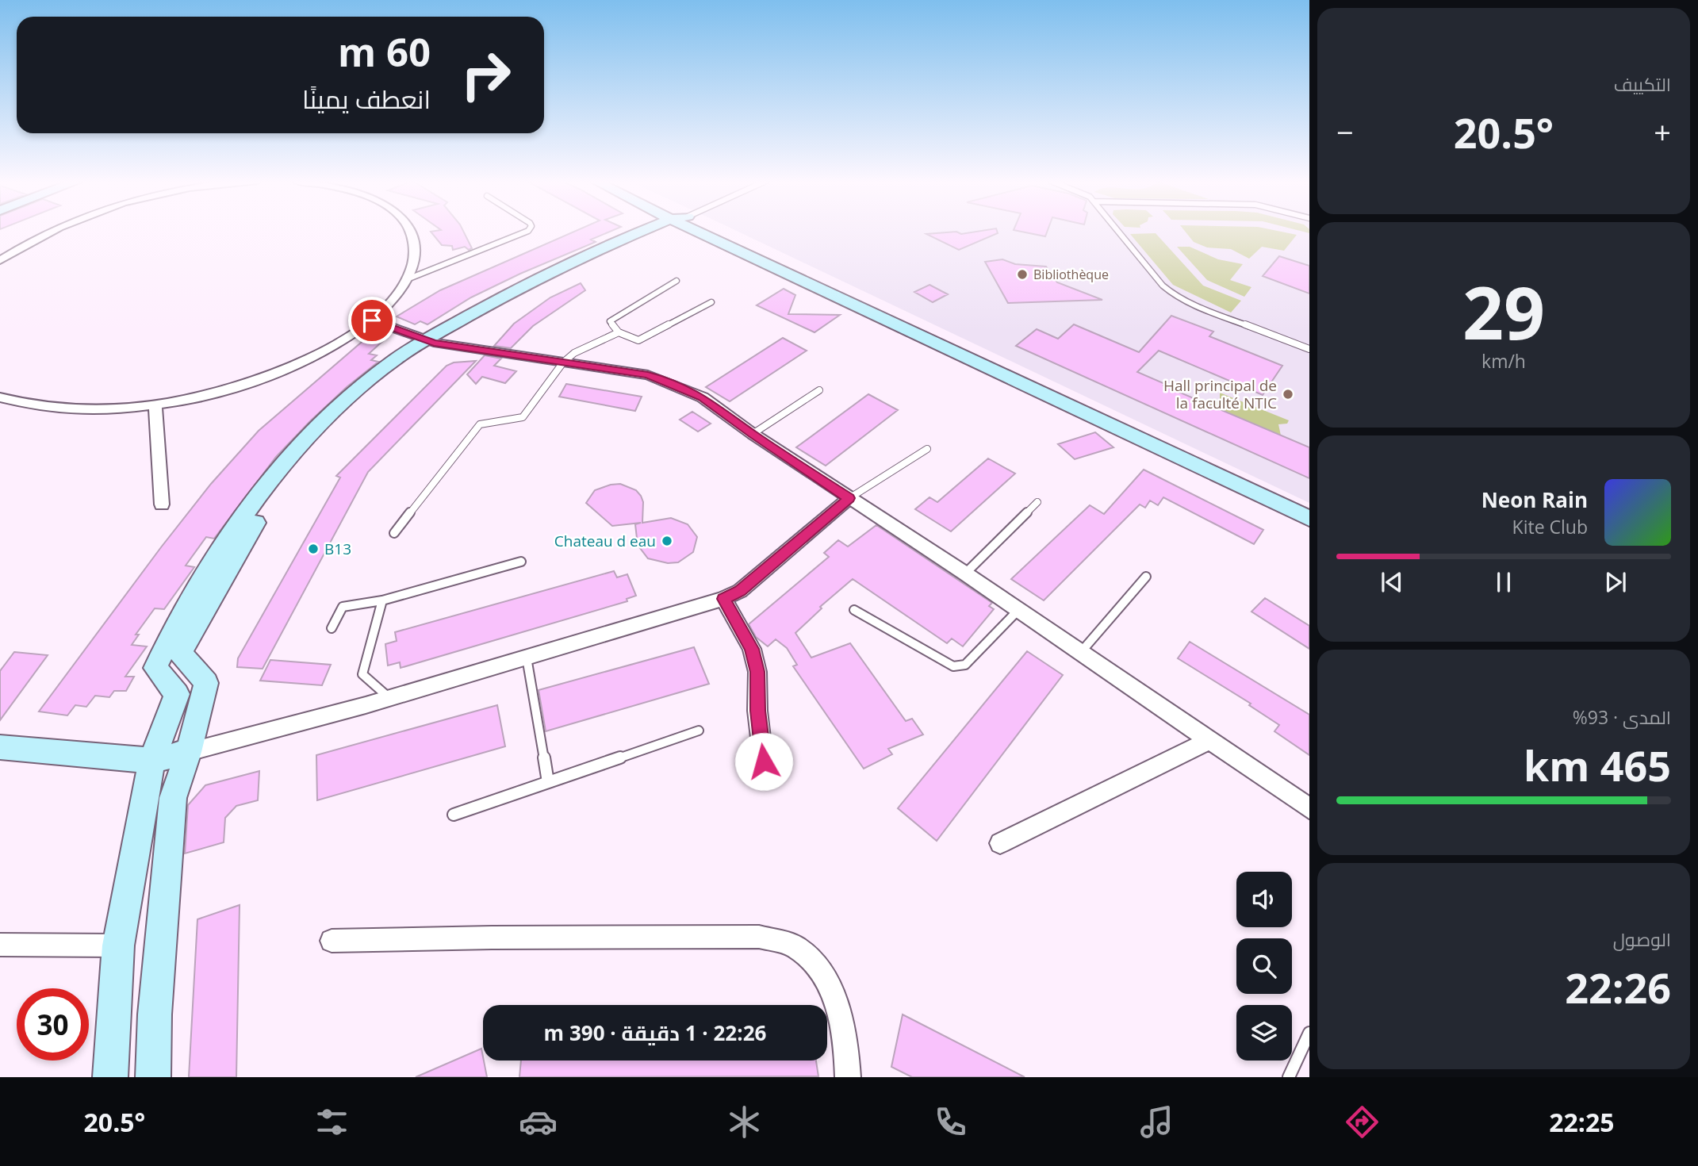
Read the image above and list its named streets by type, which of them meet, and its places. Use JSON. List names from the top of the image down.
{
  "places": [
    "Bibliothèque",
    "Hall principal de la faculté NTIC",
    "Chateau d eau",
    "B13"
  ],
  "page": {
    "tile": [
      "التكييف",
      ["29", "km/h"],
      ["المدى · 93%", "465 km"],
      ["الوصول", "22:26"]
    ],
    "turn": ["60 m", "انعطف يمينًا"],
    "heat": ["−", "20.5°", "+"],
    "song": ["Neon Rain", "Kite Club"],
    "limit": "30",
    "trip": "22:26 · 1 دقيقة · 390 m",
    "tabs": ["22:25", "20.5°"]
  }
}
